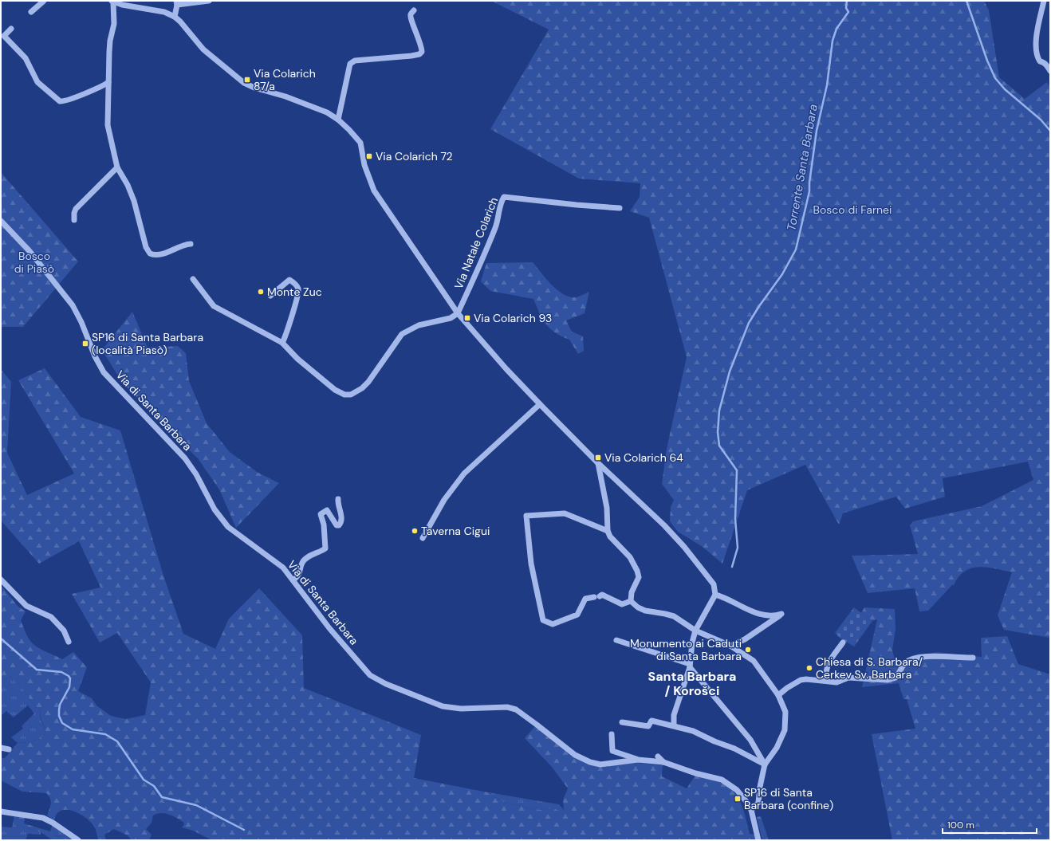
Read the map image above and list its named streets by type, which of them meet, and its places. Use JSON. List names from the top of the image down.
{
  "streets": {
    "street": ["Via Natale Colarich", "Via di Santa Barbara"]
  },
  "districts": ["Santa Barbara / Korošci"],
  "water": ["Torrente Santa Barbara"],
  "parks": ["Bosco di Farnei", "Bosco di Piasò"],
  "places": {
    "transit": [
      "Via Colarich 87/a",
      "Via Colarich 72",
      "Via Colarich 93",
      "SP16 di Santa Barbara (località Piasò)",
      "Via Colarich 64",
      "SP16 di Santa Barbara (confine)"
    ],
    "other": [
      "Monte Zuc",
      "Taverna Cigui",
      "Monumento ai Caduti di Santa Barbara",
      "Chiesa di S. Barbara/ Cerkev Sv. Barbara"
    ]
  },
  "scale_bar": "100 m"
}
